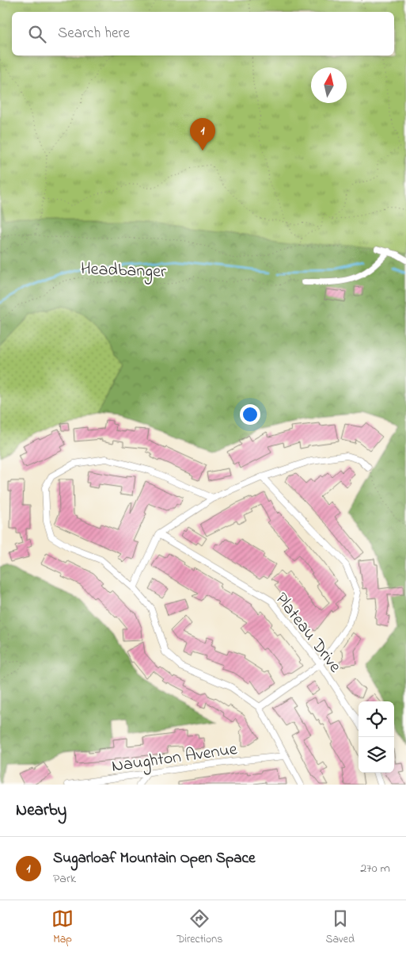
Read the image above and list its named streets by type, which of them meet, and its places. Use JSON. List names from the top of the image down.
{
  "streets": {
    "street": ["Plateau Drive", "Naughton Avenue"],
    "path": ["Headbanger"]
  },
  "north": "top",
  "page": {
    "search": "Search here",
    "pins": "1",
    "heading": "Nearby",
    "list": [
      {
        "mark": "1",
        "name": "Sugarloaf Mountain Open Space",
        "note": "Park",
        "value": "270 m"
      }
    ],
    "nav": ["Map", "Directions", "Saved"]
  }
}
